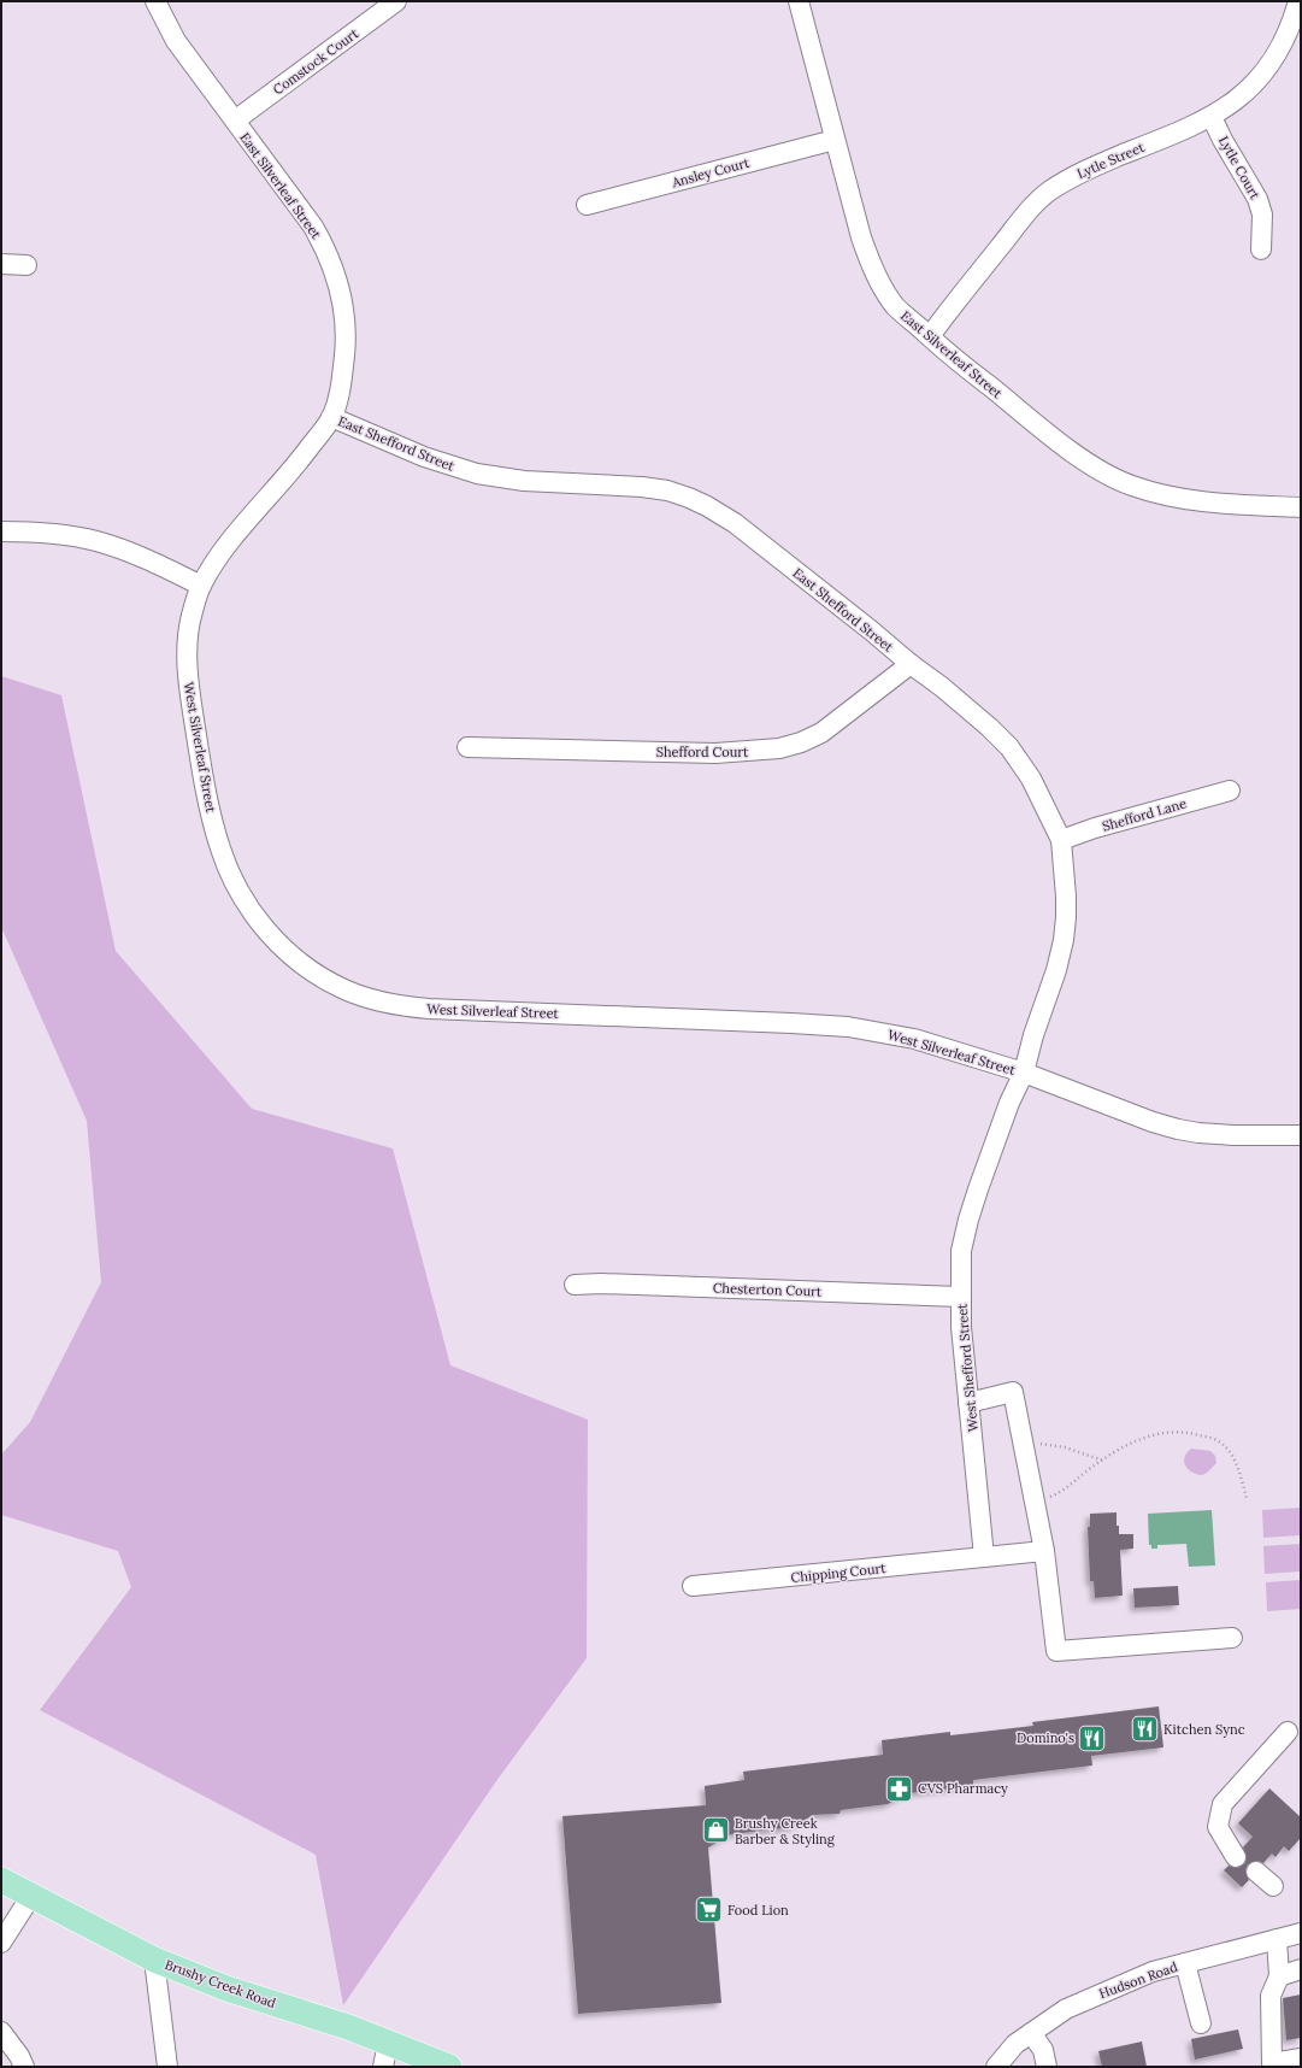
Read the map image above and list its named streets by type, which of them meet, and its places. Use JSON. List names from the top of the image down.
{
  "streets": {
    "main road": ["Brushy Creek Road"],
    "street": [
      "Comstock Court",
      "Lytle Street",
      "Lytle Court",
      "Ansley Court",
      "East Silverleaf Street",
      "East Shefford Street",
      "West Silverleaf Street",
      "Shefford Court",
      "Shefford Lane",
      "Chesterton Court",
      "West Shefford Street",
      "Chipping Court",
      "Hudson Road"
    ]
  },
  "crossings": [
    ["Comstock Court", "East Silverleaf Street"],
    ["Lytle Street", "Lytle Court"],
    ["Lytle Street", "East Silverleaf Street"],
    ["Ansley Court", "East Silverleaf Street"],
    ["East Silverleaf Street", "East Shefford Street"],
    ["East Silverleaf Street", "West Silverleaf Street"],
    ["East Shefford Street", "West Silverleaf Street"],
    ["East Shefford Street", "Shefford Court"],
    ["East Shefford Street", "Shefford Lane"],
    ["East Shefford Street", "West Shefford Street"],
    ["West Silverleaf Street", "West Shefford Street"],
    ["Chesterton Court", "West Shefford Street"],
    ["West Shefford Street", "Chipping Court"]
  ],
  "places": {
    "restaurant": ["Kitchen Sync", "Domino's"],
    "pharmacy": ["CVS Pharmacy"],
    "shop": ["Brushy Creek Barber & Styling"],
    "supermarket": ["Food Lion"]
  }
}
